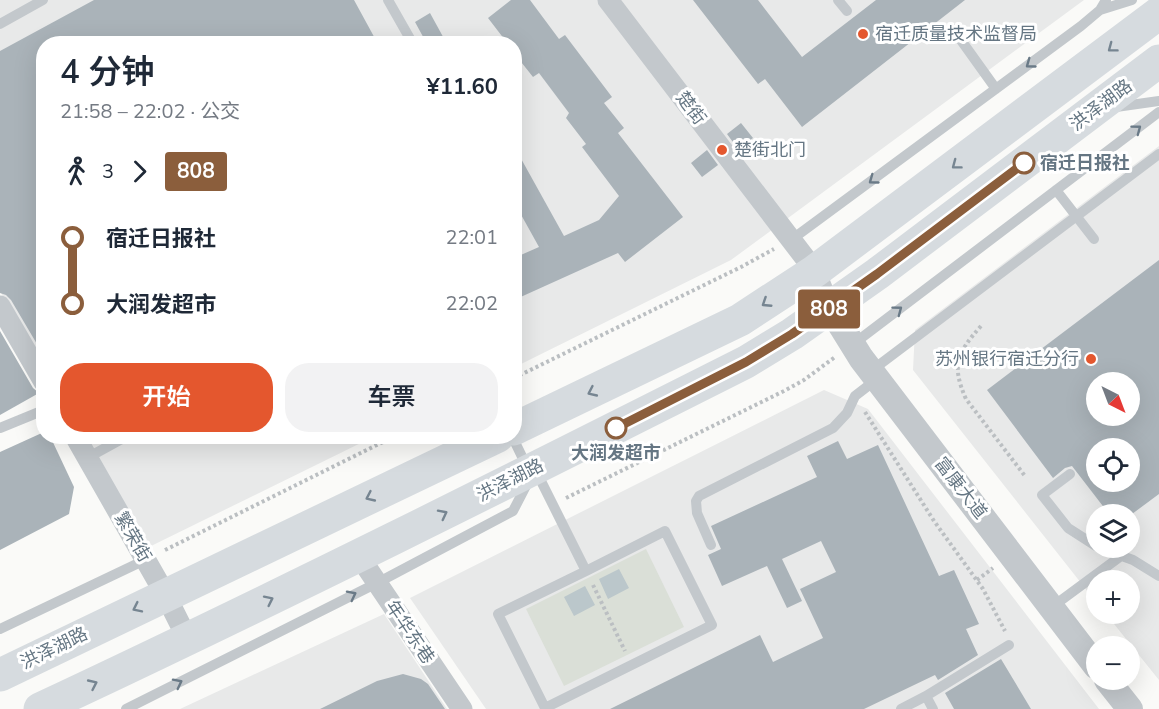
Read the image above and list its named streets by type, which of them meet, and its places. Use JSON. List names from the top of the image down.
{
  "streets": {
    "main road": ["洪泽湖路"],
    "street": [
      "楚街",
      "富康大道",
      "繁荣街",
      "年华东巷"
    ]
  },
  "crossings": [
    ["洪泽湖路", "楚街"],
    ["洪泽湖路", "富康大道"],
    ["洪泽湖路", "繁荣街"],
    ["洪泽湖路", "年华东巷"],
    ["楚街", "富康大道"]
  ],
  "places": [
    "宿迁质量技术监督局",
    "楚街北门",
    "宿迁日报社",
    "苏州银行宿迁分行",
    "大润发超市"
  ],
  "lines": ["bus line 808"],
  "north": "bottom right",
  "page": {
    "on_map": "808",
    "heading": ["4 分钟", "21:58 – 22:02 · 公交", "¥11.60"],
    "legs": ["3", "808"],
    "list": [
      {
        "name": "宿迁日报社",
        "value": "22:01"
      },
      {
        "name": "大润发超市",
        "value": "22:02"
      }
    ],
    "buttons": ["开始", "车票"],
    "map_buttons": ["+", "−"]
  }
}
